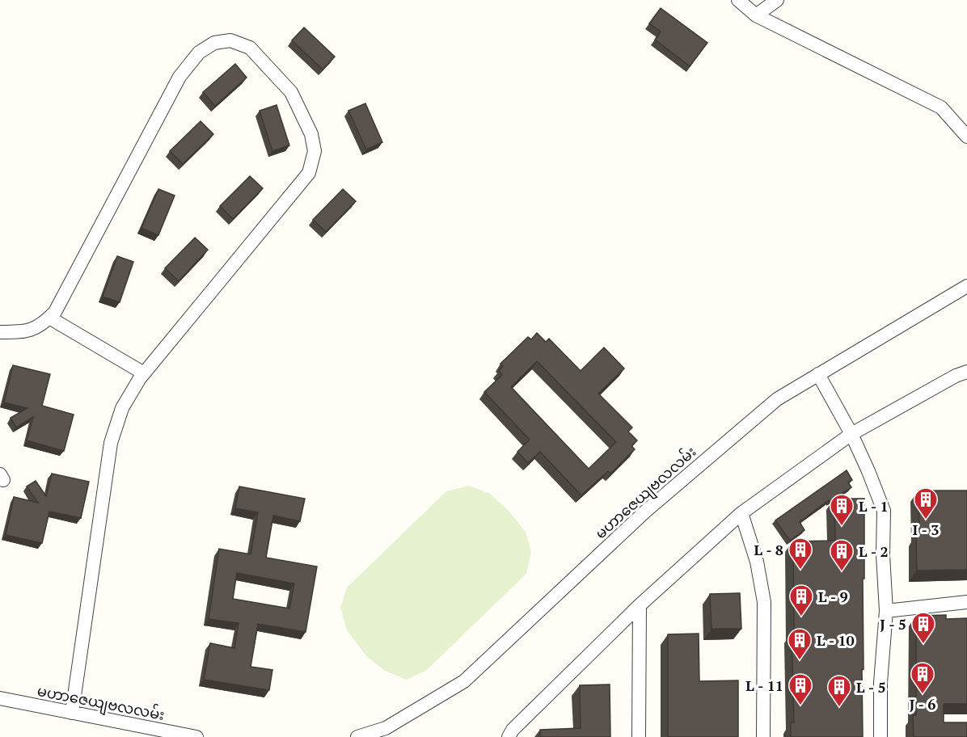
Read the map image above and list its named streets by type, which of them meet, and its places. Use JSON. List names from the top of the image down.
{
  "streets": {
    "street": ["မဟာဇေယျဗလလမ်း"]
  },
  "places": {
    "building": [
      "I - 3",
      "L - 1",
      "L - 8",
      "L - 2",
      "L - 9",
      "J - 5",
      "L - 10",
      "J - 6",
      "L - 11",
      "L - 5"
    ]
  }
}
